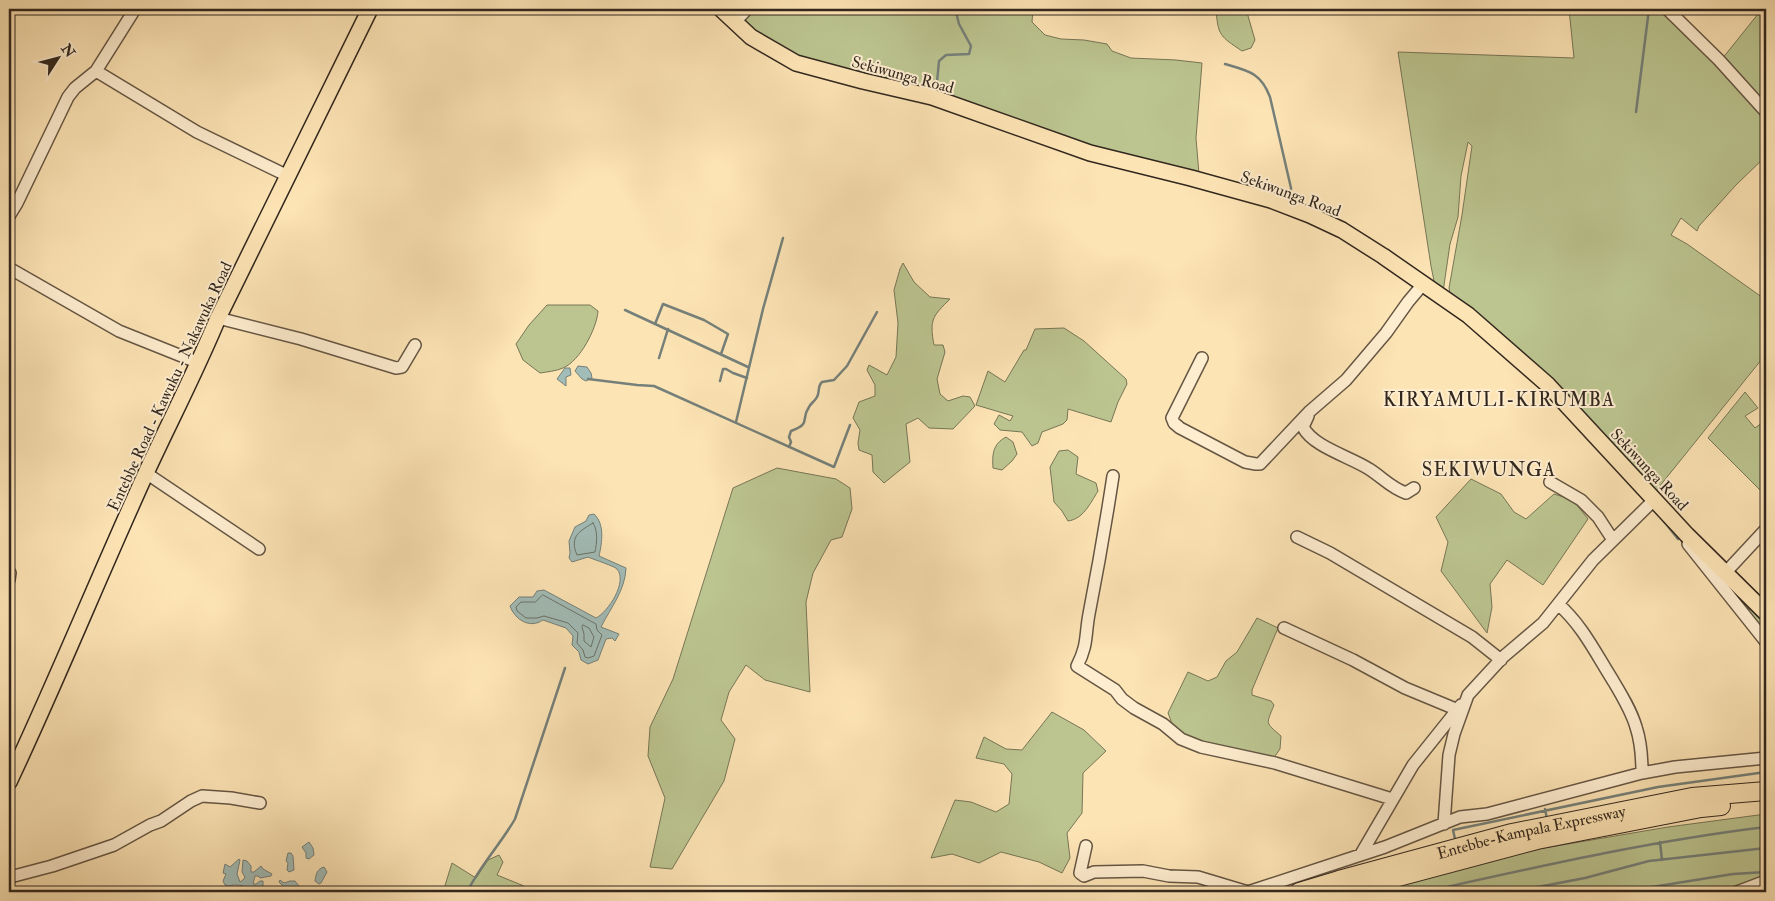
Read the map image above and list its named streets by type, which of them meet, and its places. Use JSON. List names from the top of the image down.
{
  "streets": {
    "highway": ["Entebbe-Kampala Expressway"],
    "main road": ["Sekiwunga Road", "Entebbe Road - Kawuku - Nakawuka Road"]
  },
  "districts": ["KIRYAMULI-KIRUMBA", "SEKIWUNGA"],
  "north": "top right"
}
